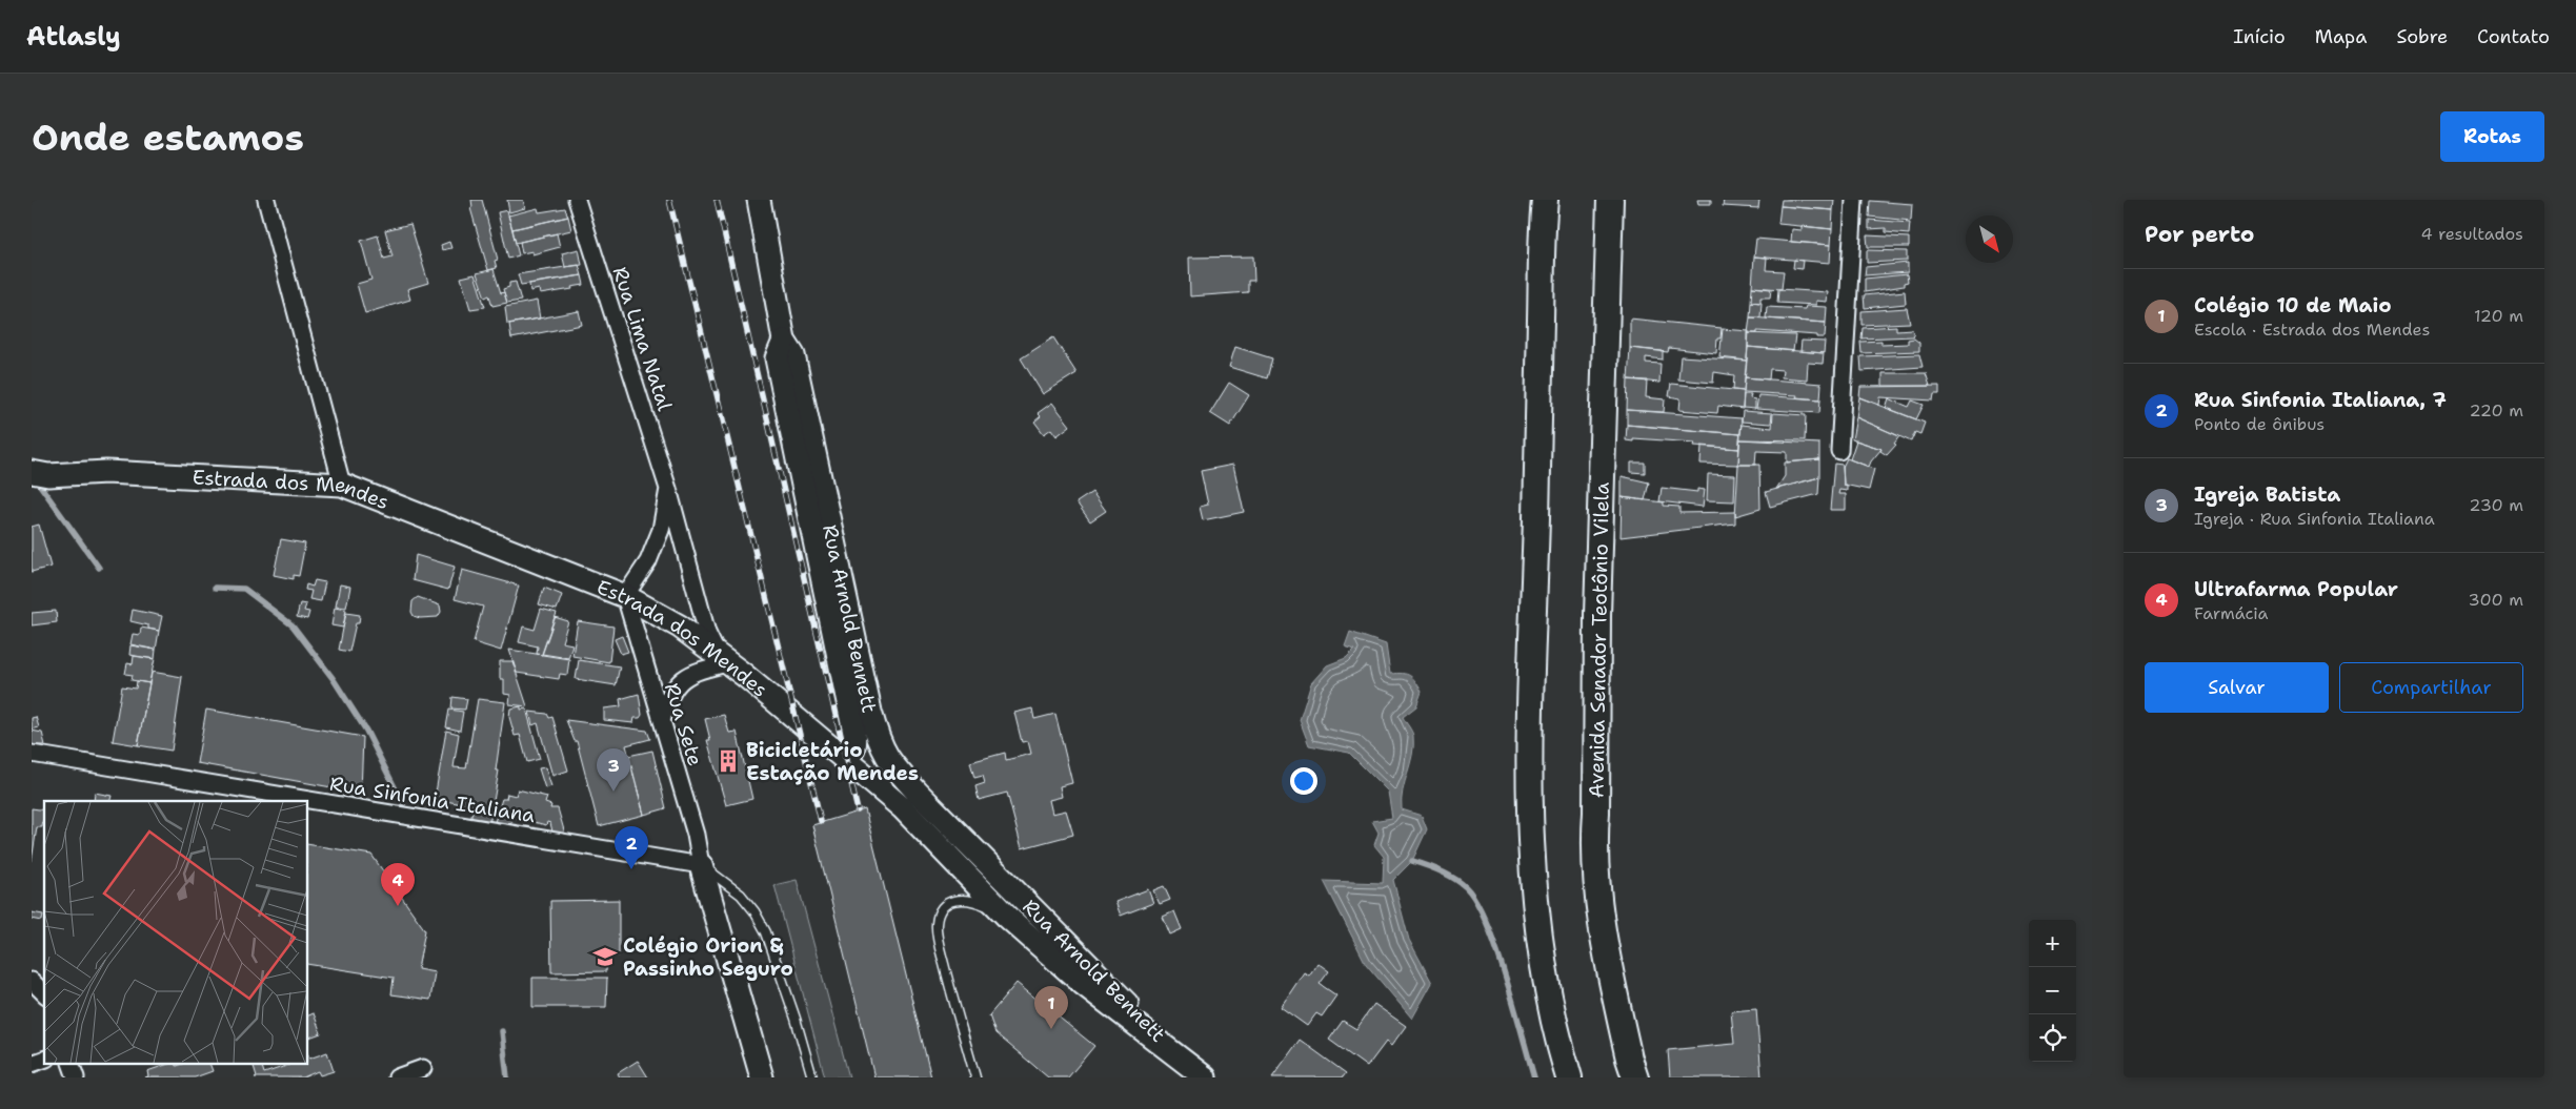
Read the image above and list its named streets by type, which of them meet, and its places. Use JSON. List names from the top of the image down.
{
  "streets": {
    "main road": ["Avenida Senador Teotônio Vilela"],
    "street": [
      "Rua Lima Natal",
      "Estrada dos Mendes",
      "Rua Arnold Bennett",
      "Rua Sete",
      "Rua Sinfonia Italiana"
    ]
  },
  "crossings": [
    ["Rua Lima Natal", "Estrada dos Mendes"],
    ["Rua Lima Natal", "Rua Sete"],
    ["Estrada dos Mendes", "Rua Arnold Bennett"],
    ["Estrada dos Mendes", "Rua Sete"],
    ["Rua Sete", "Rua Sinfonia Italiana"]
  ],
  "places": {
    "building": ["Bicicletário Estação Mendes"],
    "school or university": ["Colégio Orion & Passinho Seguro"]
  },
  "north": "bottom right",
  "page": {
    "header": "Atlasly",
    "nav": [
      "Início",
      "Mapa",
      "Sobre",
      "Contato"
    ],
    "buttons": [
      "Rotas",
      ["Salvar", "Compartilhar"]
    ],
    "title": "Onde estamos",
    "heading": ["Por perto", "4 resultados"],
    "list": [
      {
        "mark": "1",
        "name": "Colégio 10 de Maio",
        "note": "Escola · Estrada dos Mendes",
        "value": "120 m"
      },
      {
        "mark": "2",
        "name": "Rua Sinfonia Italiana, 7",
        "note": "Ponto de ônibus",
        "value": "220 m"
      },
      {
        "mark": "3",
        "name": "Igreja Batista",
        "note": "Igreja · Rua Sinfonia Italiana",
        "value": "230 m"
      },
      {
        "mark": "4",
        "name": "Ultrafarma Popular",
        "note": "Farmácia",
        "value": "300 m"
      }
    ],
    "pins": [
      "3",
      "2",
      "4",
      "1"
    ],
    "map_buttons": ["+", "−"]
  }
}
